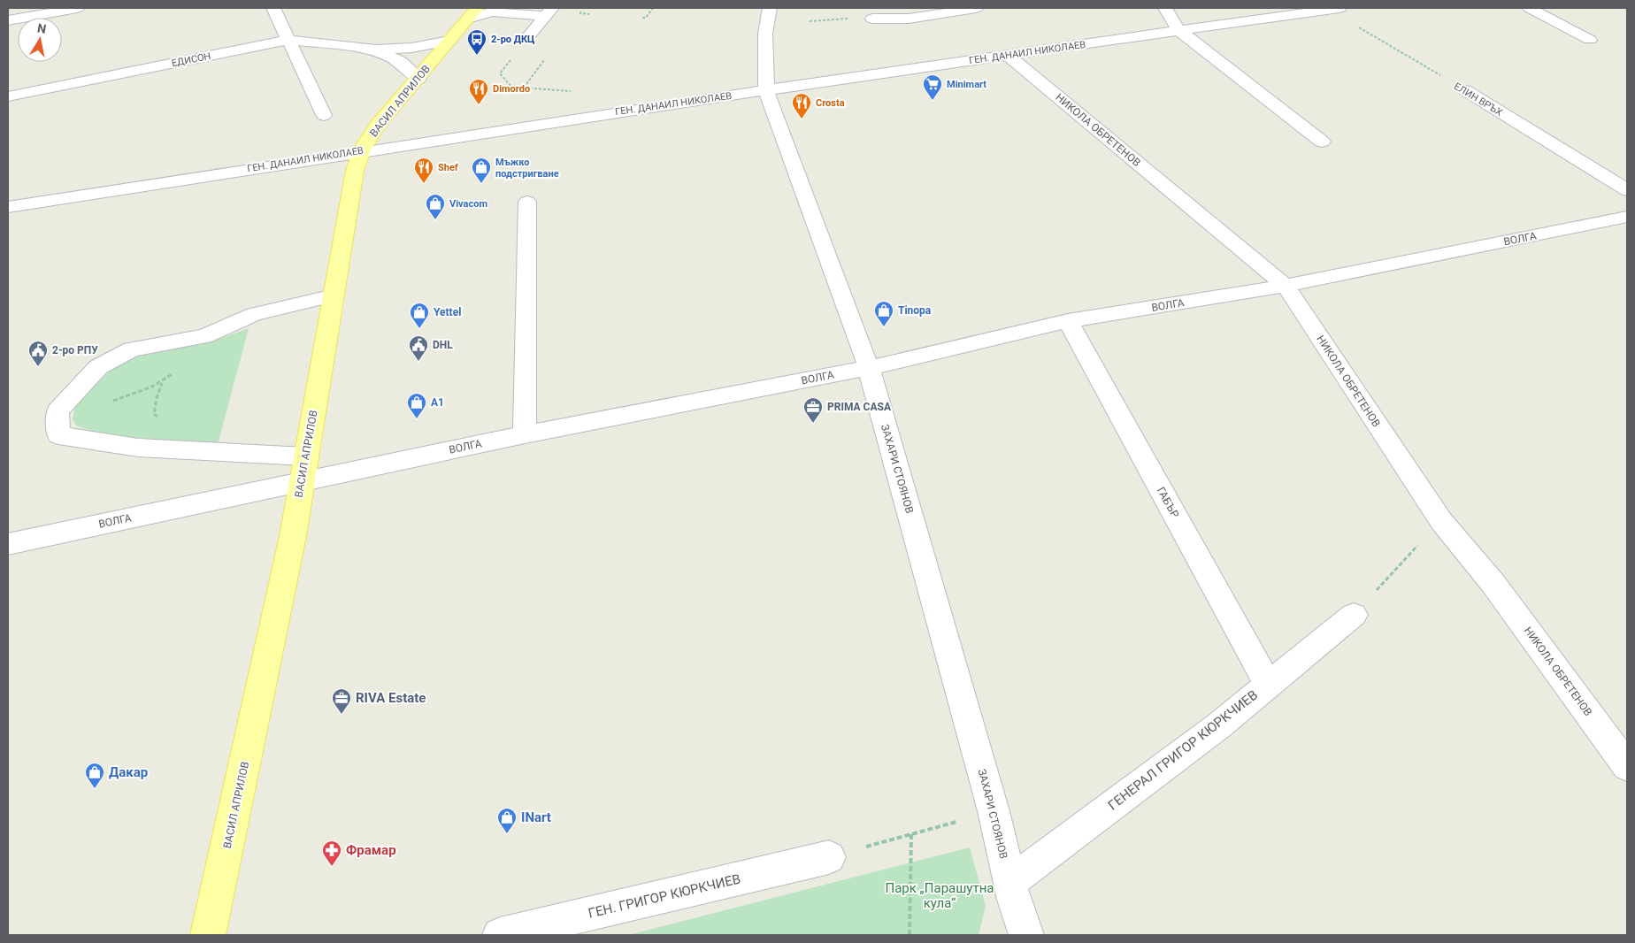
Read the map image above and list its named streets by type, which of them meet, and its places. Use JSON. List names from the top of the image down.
{
  "streets": {
    "main road": ["ВАСИЛ АПРИЛОВ"],
    "street": [
      "ГЕН. ДАНАИЛ НИКОЛАЕВ",
      "ЕДИСОН",
      "ЕЛИН ВРЪХ",
      "НИКОЛА ОБРЕТЕНОВ",
      "ВОЛГА",
      "ЗАХАРИ СТОЯНОВ",
      "ГАБЪР",
      "ГЕНЕРАЛ ГРИГОР КЮРКЧИЕВ",
      "ГЕН. ГРИГОР КЮРКЧИЕВ"
    ]
  },
  "crossings": [
    ["ГЕН. ДАНАИЛ НИКОЛАЕВ", "ЕЛИН ВРЪХ"],
    ["ГЕН. ДАНАИЛ НИКОЛАЕВ", "ВАСИЛ АПРИЛОВ"],
    ["ГЕН. ДАНАИЛ НИКОЛАЕВ", "НИКОЛА ОБРЕТЕНОВ"],
    ["ГЕН. ДАНАИЛ НИКОЛАЕВ", "ЗАХАРИ СТОЯНОВ"],
    ["ВАСИЛ АПРИЛОВ", "ВОЛГА"],
    ["НИКОЛА ОБРЕТЕНОВ", "ВОЛГА"],
    ["ВОЛГА", "ЗАХАРИ СТОЯНОВ"],
    ["ВОЛГА", "ГАБЪР"],
    ["ЗАХАРИ СТОЯНОВ", "ГЕНЕРАЛ ГРИГОР КЮРКЧИЕВ"],
    ["ГАБЪР", "ГЕНЕРАЛ ГРИГОР КЮРКЧИЕВ"]
  ],
  "parks": ["Парк „Парашутна кула“"],
  "places": {
    "bus stop": ["2-ро ДКЦ"],
    "supermarket": ["Minimart"],
    "restaurant": ["Dimordo", "Crosta", "Shef"],
    "shop": [
      "Мъжко подстригване",
      "Vivacom",
      "Tinopa",
      "Yettel",
      "A1",
      "Дакар",
      "INart"
    ],
    "public building": ["DHL", "2-ро РПУ"],
    "office": ["PRIMA CASA", "RIVA Estate"],
    "pharmacy": ["Фрамар"]
  },
  "north": "top"
}
